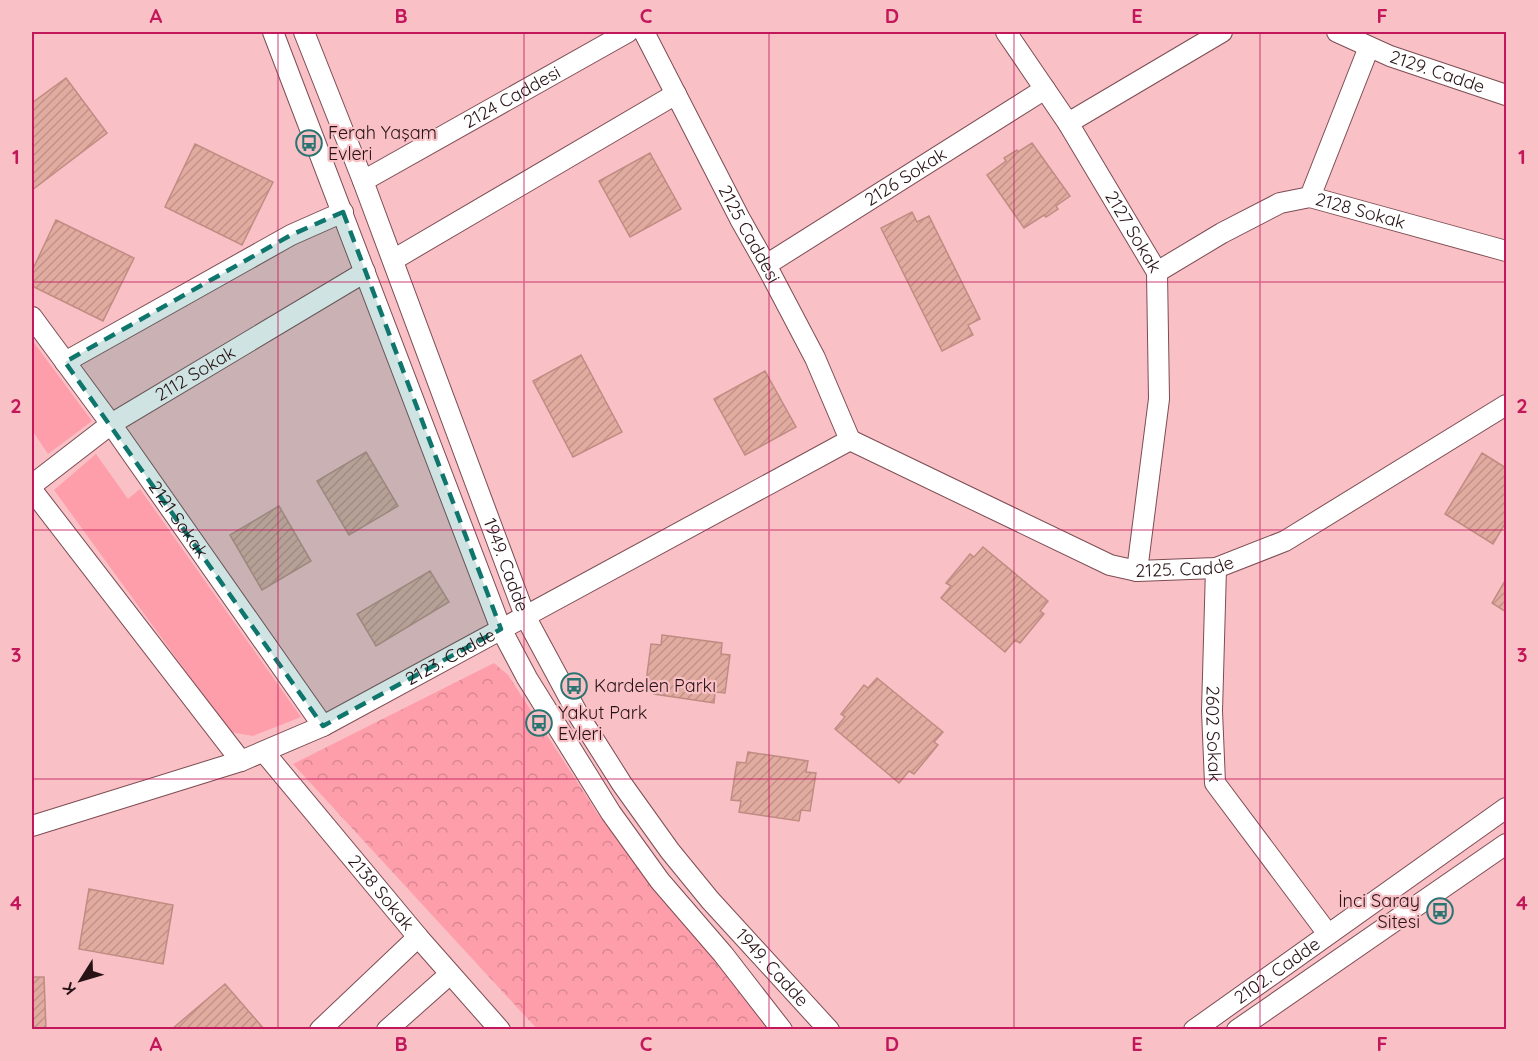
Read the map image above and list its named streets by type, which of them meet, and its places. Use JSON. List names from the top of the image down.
{
  "streets": {
    "street": [
      "2129. Cadde",
      "2124 Caddesi",
      "2126 Sokak",
      "2128 Sokak",
      "2127 Sokak",
      "2125 Caddesi",
      "2112 Sokak",
      "2121 Sokak",
      "2125. Cadde",
      "1949. Cadde",
      "2123. Cadde",
      "2602 Sokak",
      "2138 Sokak",
      "2102. Cadde"
    ]
  },
  "crossings": [
    ["2124 Caddesi", "1949. Cadde"],
    ["2126 Sokak", "2127 Sokak"],
    ["2126 Sokak", "2125 Caddesi"],
    ["2128 Sokak", "2127 Sokak"],
    ["2127 Sokak", "2125. Cadde"],
    ["2125 Caddesi", "2125. Cadde"],
    ["2125 Caddesi", "2123. Cadde"],
    ["2112 Sokak", "2121 Sokak"],
    ["2112 Sokak", "1949. Cadde"],
    ["2121 Sokak", "2123. Cadde"],
    ["2125. Cadde", "2123. Cadde"],
    ["2125. Cadde", "2602 Sokak"],
    ["1949. Cadde", "2123. Cadde"],
    ["2123. Cadde", "2138 Sokak"],
    ["2602 Sokak", "2102. Cadde"]
  ],
  "places": {
    "bus stop": [
      "Ferah Yaşam Evleri",
      "Kardelen Parkı",
      "Yakut Park Evleri",
      "İnci Saray Sitesi"
    ]
  },
  "north": "bottom left",
  "grid": {
    "columns": [
      "A",
      "B",
      "C",
      "D",
      "E",
      "F"
    ],
    "rows": [
      "1",
      "2",
      "3",
      "4"
    ]
  }
}
